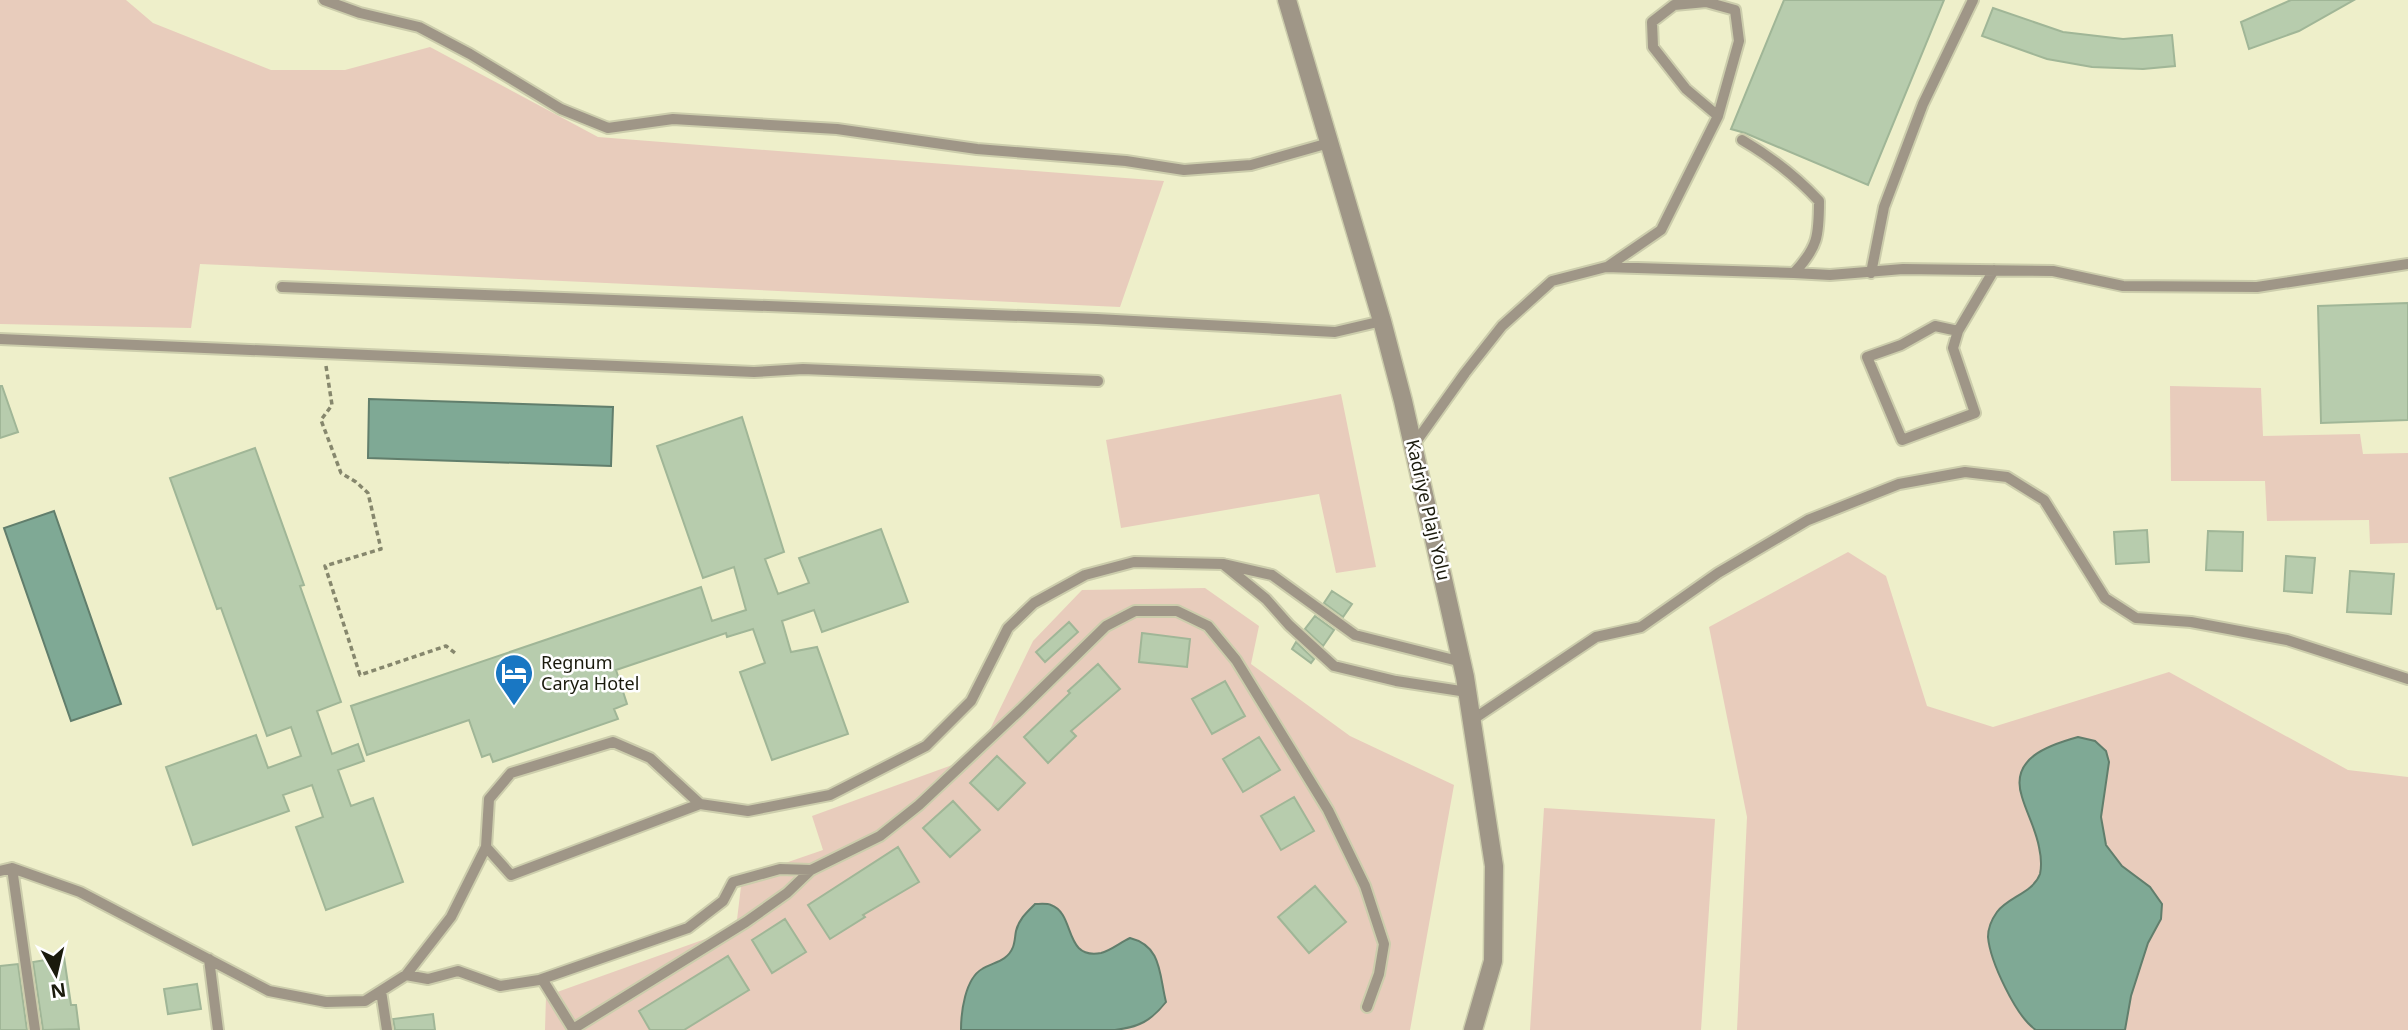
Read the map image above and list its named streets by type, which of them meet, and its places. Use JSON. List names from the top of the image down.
{
  "streets": {
    "street": ["Kadriye Plajı Yolu"]
  },
  "places": {
    "hotel": ["Regnum Carya Hotel"]
  },
  "north": "bottom"
}
